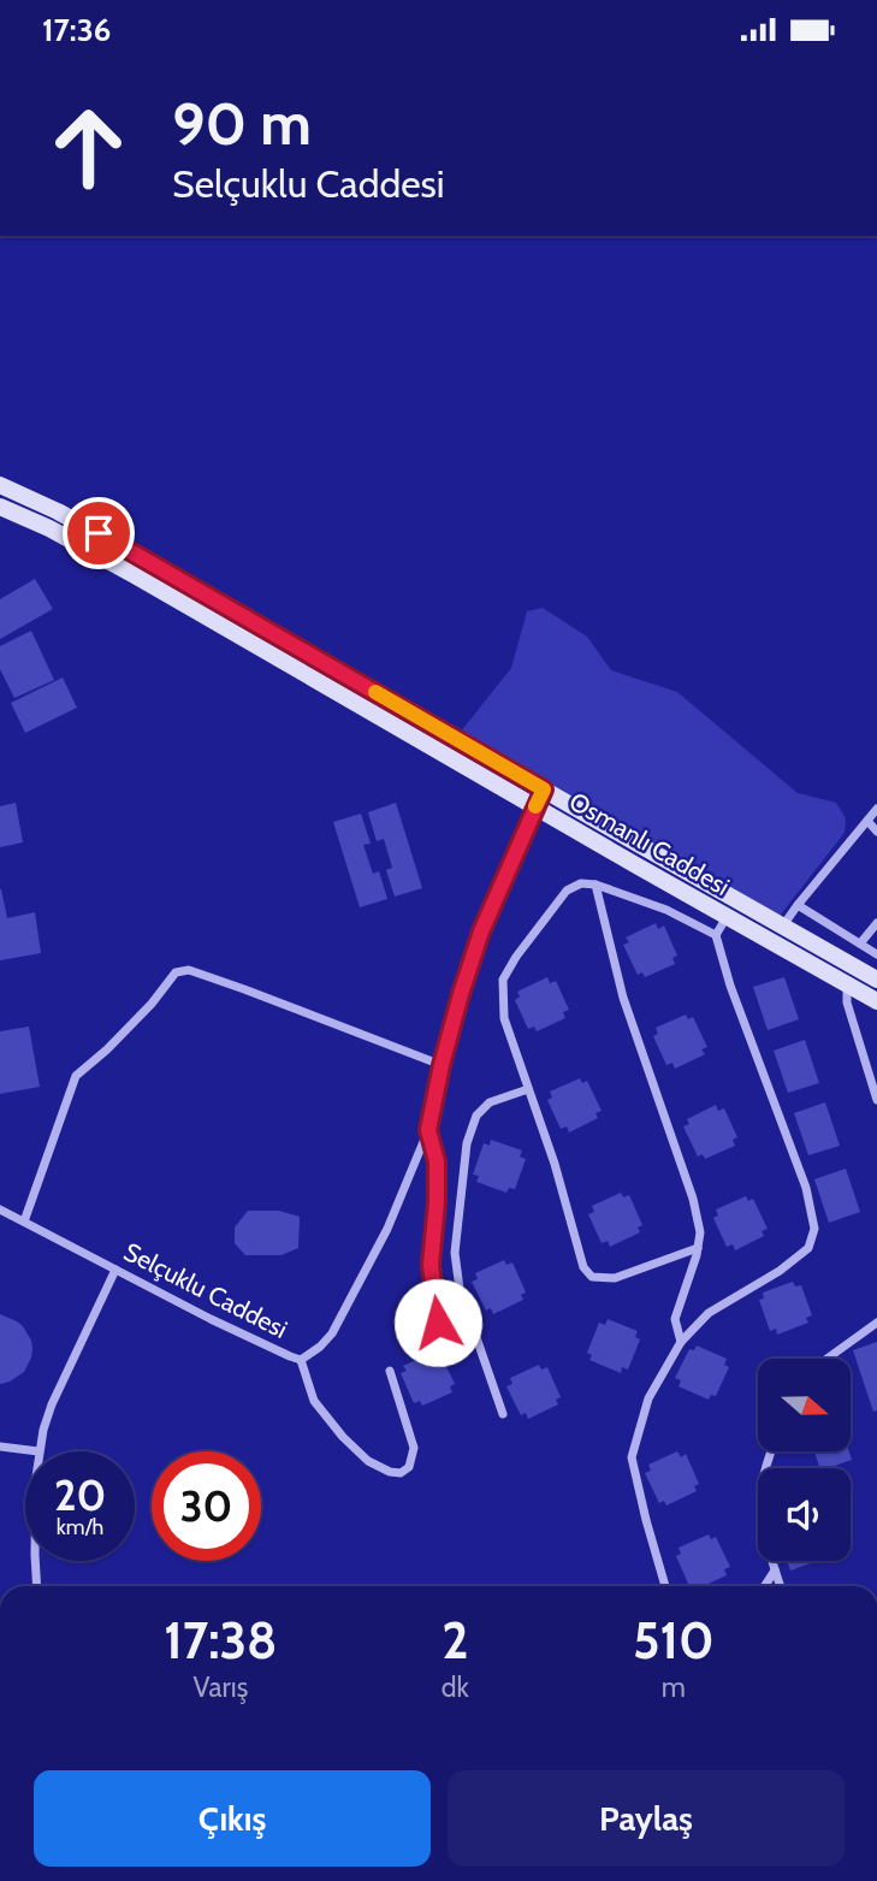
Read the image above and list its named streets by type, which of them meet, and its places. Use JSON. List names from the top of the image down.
{
  "streets": {
    "street": ["Osmanlı Caddesi", "Selçuklu Caddesi"]
  },
  "crossings": [
    ["Osmanlı Caddesi", "Selçuklu Caddesi"]
  ],
  "north": "right",
  "page": {
    "status": "17:36",
    "turn": ["90 m", "Selçuklu Caddesi"],
    "speed": "20 km/h",
    "limit": "30",
    "eta": [
      "17:38",
      "Varış",
      "2",
      "dk",
      "510",
      "m"
    ],
    "buttons": ["Çıkış", "Paylaş"]
  }
}
